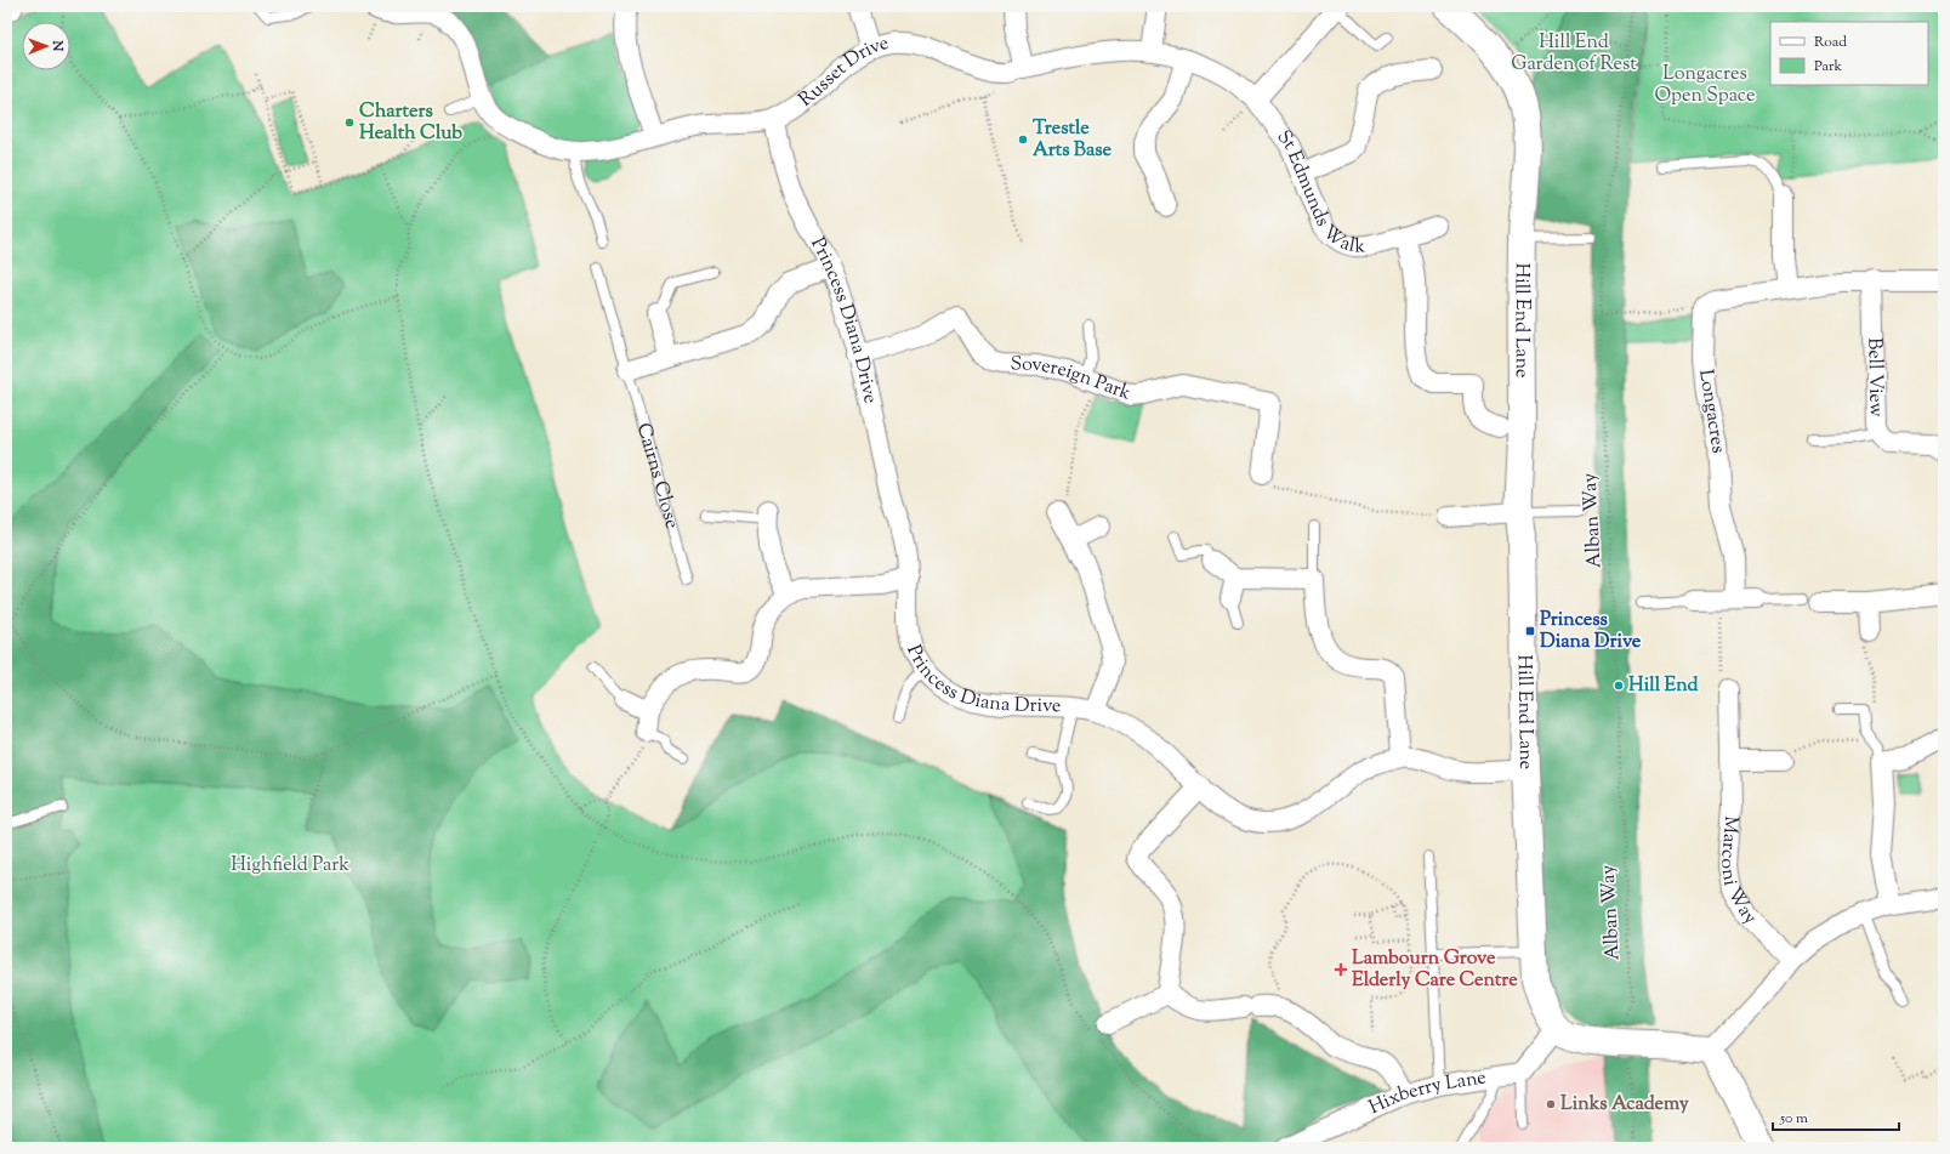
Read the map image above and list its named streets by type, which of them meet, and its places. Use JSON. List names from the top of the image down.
{
  "streets": {
    "street": [
      "Russet Drive",
      "St Edmunds Walk",
      "Hill End Lane",
      "Princess Diana Drive",
      "Bell View",
      "Sovereign Park",
      "Longacres",
      "Marconi Way",
      "Hixberry Lane"
    ],
    "lane": ["Cairns Close"],
    "path": ["Alban Way"]
  },
  "crossings": [
    ["Russet Drive", "St Edmunds Walk"],
    ["Russet Drive", "Princess Diana Drive"],
    ["Hill End Lane", "Princess Diana Drive"],
    ["Princess Diana Drive", "Sovereign Park"]
  ],
  "parks": ["Hill End Garden of Rest", "Longacres Open Space", "Highfield Park"],
  "places": {
    "other": [
      "Charters Health Club",
      "Trestle Arts Base",
      "Hill End",
      "Links Academy"
    ],
    "transit": ["Princess Diana Drive"],
    "health": ["Lambourn Grove Elderly Care Centre"]
  },
  "legend": ["Road", "Park"],
  "scale_bar": "50 m",
  "north": "right"
}
